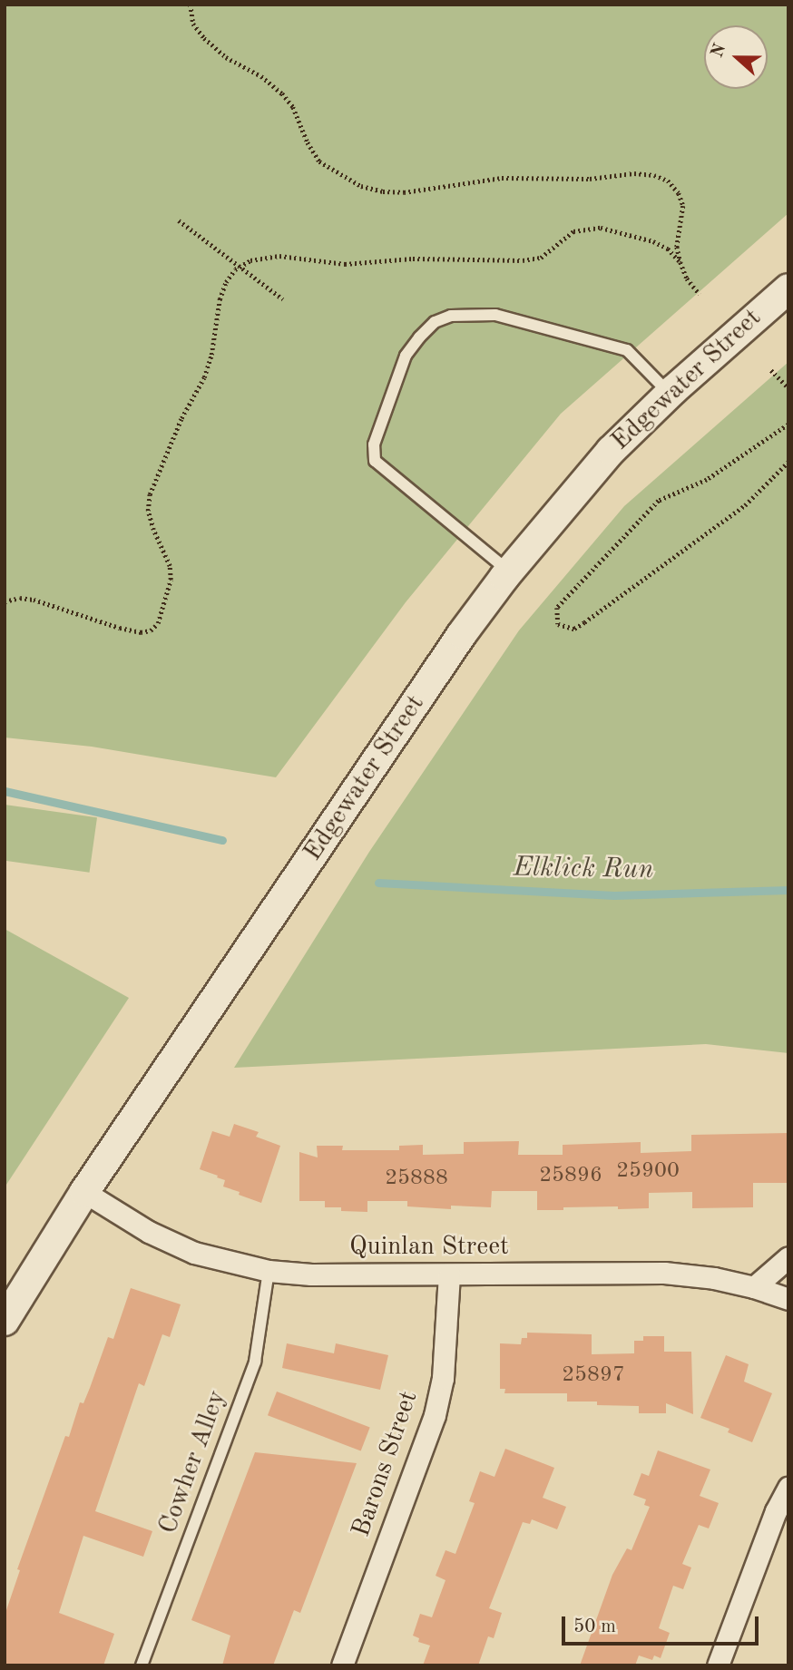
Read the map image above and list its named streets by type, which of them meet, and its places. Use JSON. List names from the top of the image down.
{
  "streets": {
    "street": ["Edgewater Street", "Quinlan Street", "Barons Street"],
    "lane": ["Cowher Alley"]
  },
  "crossings": [
    ["Edgewater Street", "Quinlan Street"],
    ["Quinlan Street", "Cowher Alley"],
    ["Quinlan Street", "Barons Street"]
  ],
  "water": ["Elklick Run"],
  "house_numbers": [
    "25900",
    "25896",
    "25888",
    "25897"
  ],
  "scale_bar": "50 m",
  "north": "left"
}
